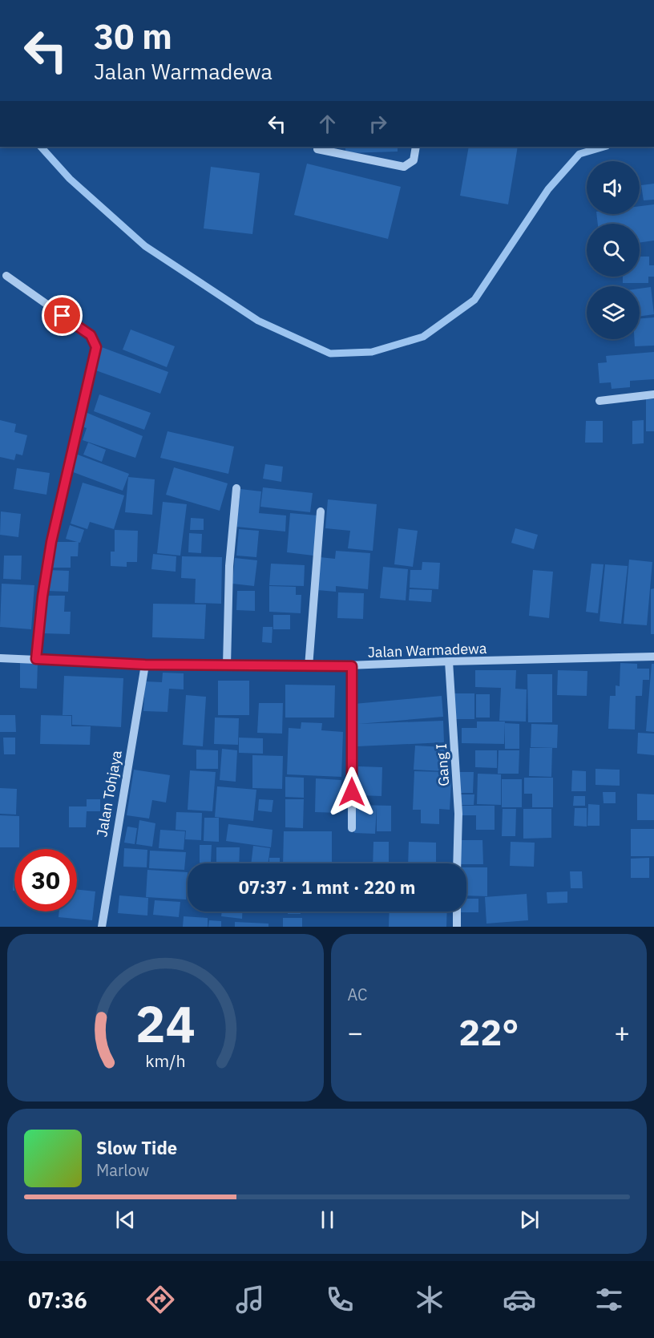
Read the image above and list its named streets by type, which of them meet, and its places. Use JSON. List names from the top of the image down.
{
  "streets": {
    "street": ["Jalan Warmadewa", "Gang I", "Jalan Tohjaya"]
  },
  "crossings": [
    ["Jalan Warmadewa", "Gang I"],
    ["Jalan Warmadewa", "Jalan Tohjaya"]
  ],
  "page": {
    "turn": ["30 m", "Jalan Warmadewa"],
    "limit": "30",
    "trip": "07:37 · 1 mnt · 220 m",
    "tile": "AC",
    "heat": ["−", "22°", "+"],
    "song": ["Slow Tide", "Marlow"],
    "tabs": "07:36",
    "gauge": ["24", "km/h"]
  }
}
